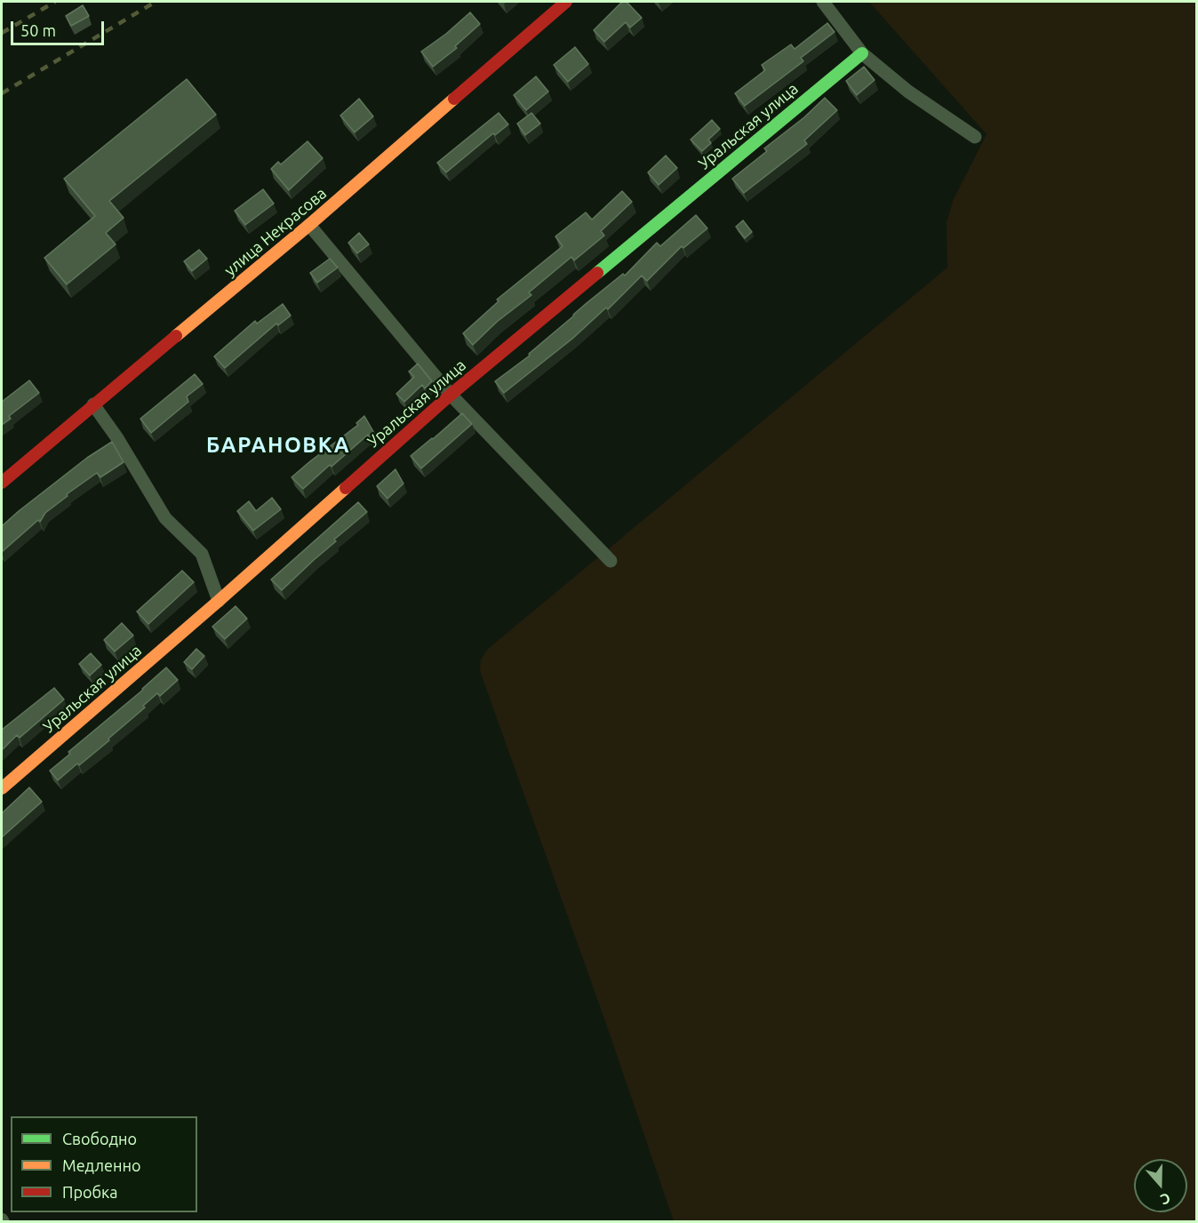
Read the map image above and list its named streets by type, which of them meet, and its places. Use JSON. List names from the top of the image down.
{
  "streets": {
    "street": ["Уральская улица", "улица Некрасова"]
  },
  "districts": ["БАРАНОВКА"],
  "legend": ["Свободно", "Медленно", "Пробка"],
  "scale_bar": "50 m",
  "north": "bottom"
}
